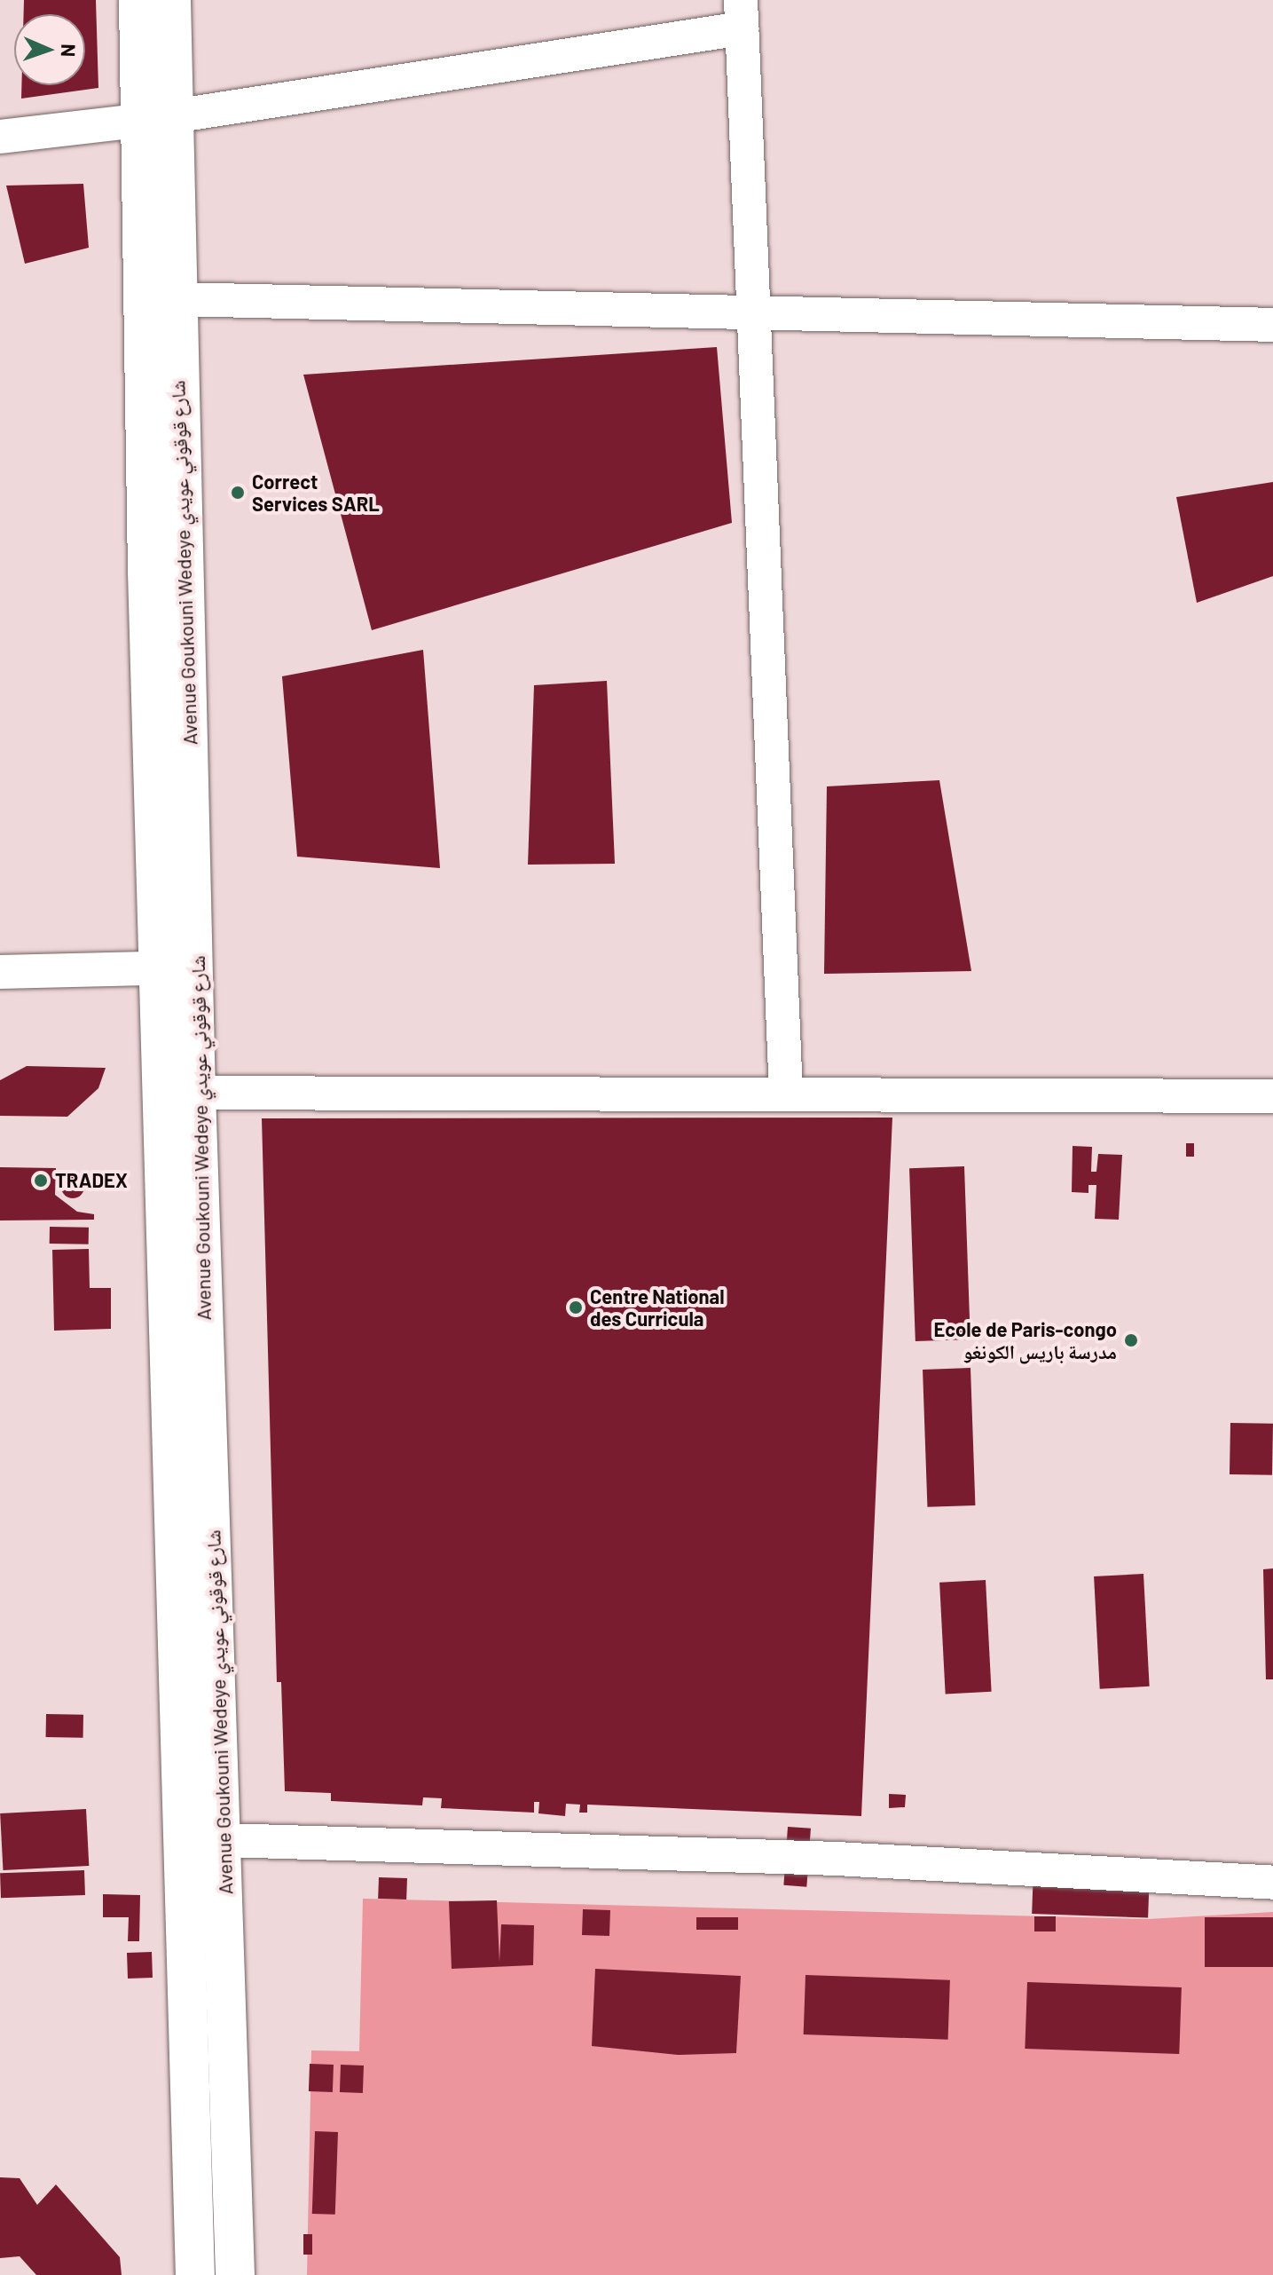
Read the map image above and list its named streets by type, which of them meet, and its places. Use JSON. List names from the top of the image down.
{
  "streets": {
    "street": ["Avenue Goukouni Wedeye شارع قوقوني عويدي"]
  },
  "places": [
    "Correct Services SARL",
    "TRADEX",
    "Centre National des Curricula",
    "Ecole de Paris-congo مدرسة باريس الكونغو"
  ],
  "north": "right"
}
